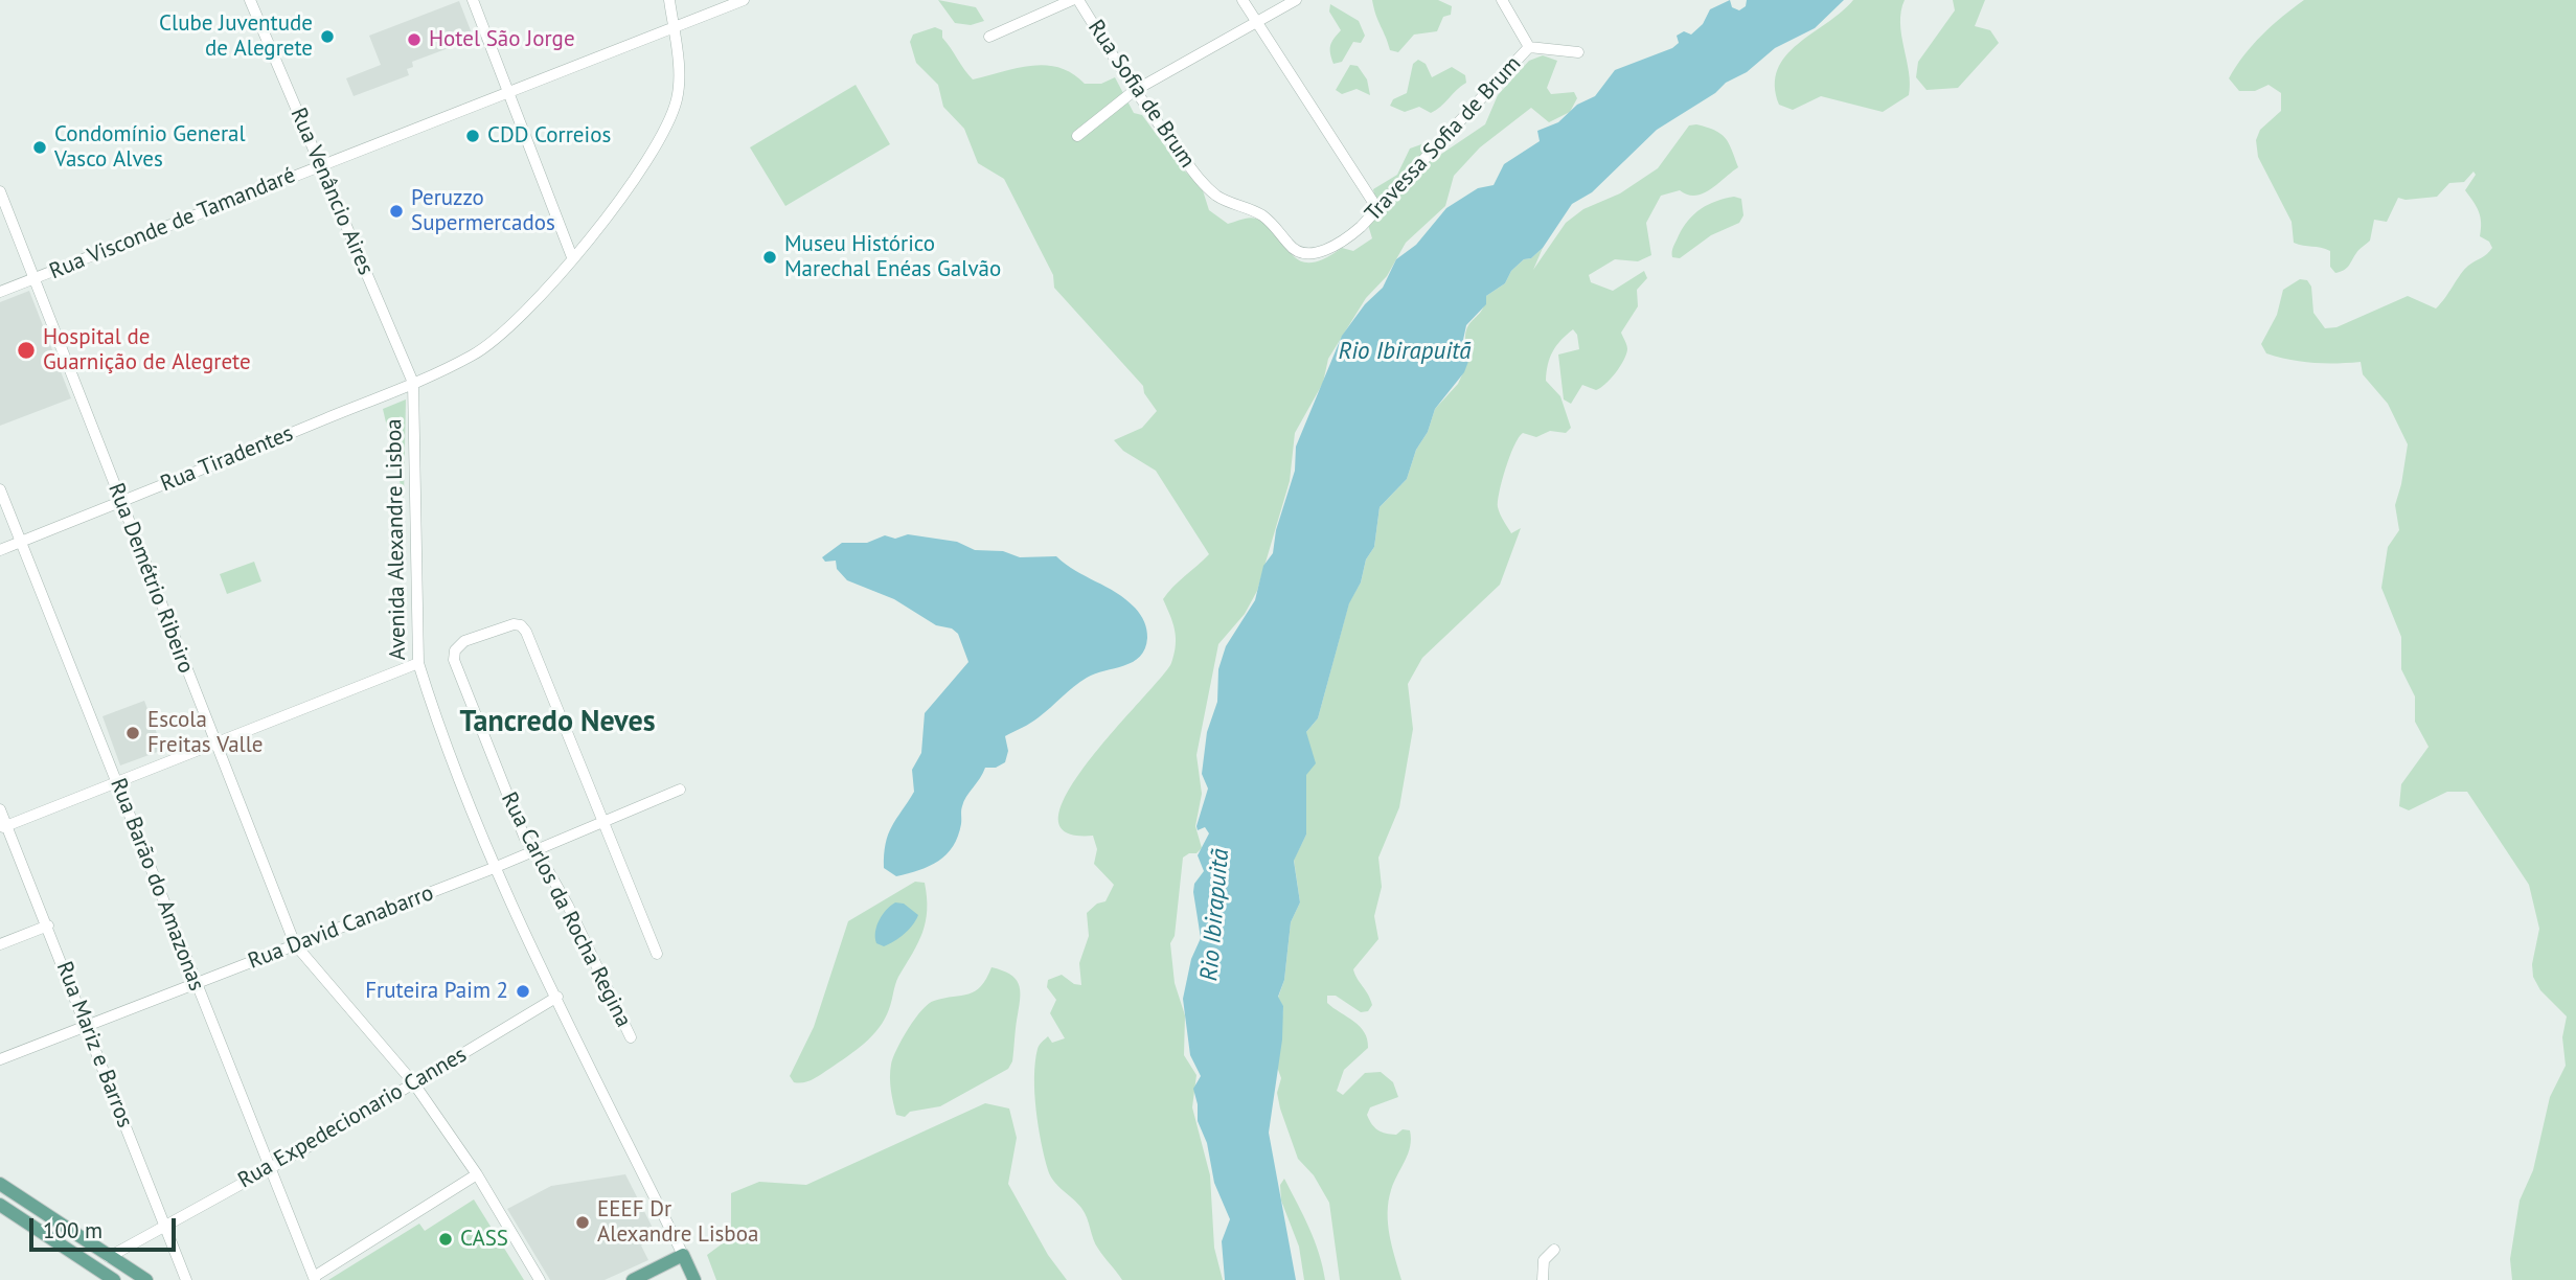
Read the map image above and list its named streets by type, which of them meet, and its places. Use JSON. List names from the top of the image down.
{
  "streets": {
    "main road": ["Avenida Alexandre Lisboa"],
    "street": [
      "Rua Sofia de Brum",
      "Travessa Sofia de Brum",
      "Rua Venâncio Aires",
      "Rua Visconde de Tamandaré",
      "Rua Tiradentes",
      "Rua Demétrio Ribeiro",
      "Rua Barão do Amazonas",
      "Rua Carlos da Rocha Regina",
      "Rua David Canabarro",
      "Rua Mariz e Barros",
      "Rua Expedecionario Cannes"
    ]
  },
  "crossings": [
    ["Rua Sofia de Brum", "Travessa Sofia de Brum"],
    ["Rua Venâncio Aires", "Rua Visconde de Tamandaré"],
    ["Rua Venâncio Aires", "Rua Tiradentes"],
    ["Rua Venâncio Aires", "Avenida Alexandre Lisboa"],
    ["Rua Visconde de Tamandaré", "Rua Demétrio Ribeiro"],
    ["Rua Tiradentes", "Avenida Alexandre Lisboa"],
    ["Rua Tiradentes", "Rua Demétrio Ribeiro"],
    ["Rua Tiradentes", "Rua Barão do Amazonas"],
    ["Avenida Alexandre Lisboa", "Rua David Canabarro"],
    ["Avenida Alexandre Lisboa", "Rua Expedecionario Cannes"],
    ["Rua Demétrio Ribeiro", "Rua David Canabarro"],
    ["Rua Demétrio Ribeiro", "Rua Expedecionario Cannes"],
    ["Rua Barão do Amazonas", "Rua David Canabarro"],
    ["Rua Barão do Amazonas", "Rua Expedecionario Cannes"],
    ["Rua Carlos da Rocha Regina", "Rua David Canabarro"],
    ["Rua David Canabarro", "Rua Mariz e Barros"],
    ["Rua Mariz e Barros", "Rua Expedecionario Cannes"]
  ],
  "districts": ["Tancredo Neves"],
  "water": ["Rio Ibirapuitã"],
  "places": [
    "Clube Juventude de Alegrete",
    "Hotel São Jorge",
    "CDD Correios",
    "Condomínio General Vasco Alves",
    "Peruzzo Supermercados",
    "Museu Histórico Marechal Enéas Galvão",
    "Hospital de Guarnição de Alegrete",
    "Escola Freitas Valle",
    "Fruteira Paim 2",
    "EEEF Dr Alexandre Lisboa",
    "CASS"
  ],
  "scale_bar": "100 m"
}
